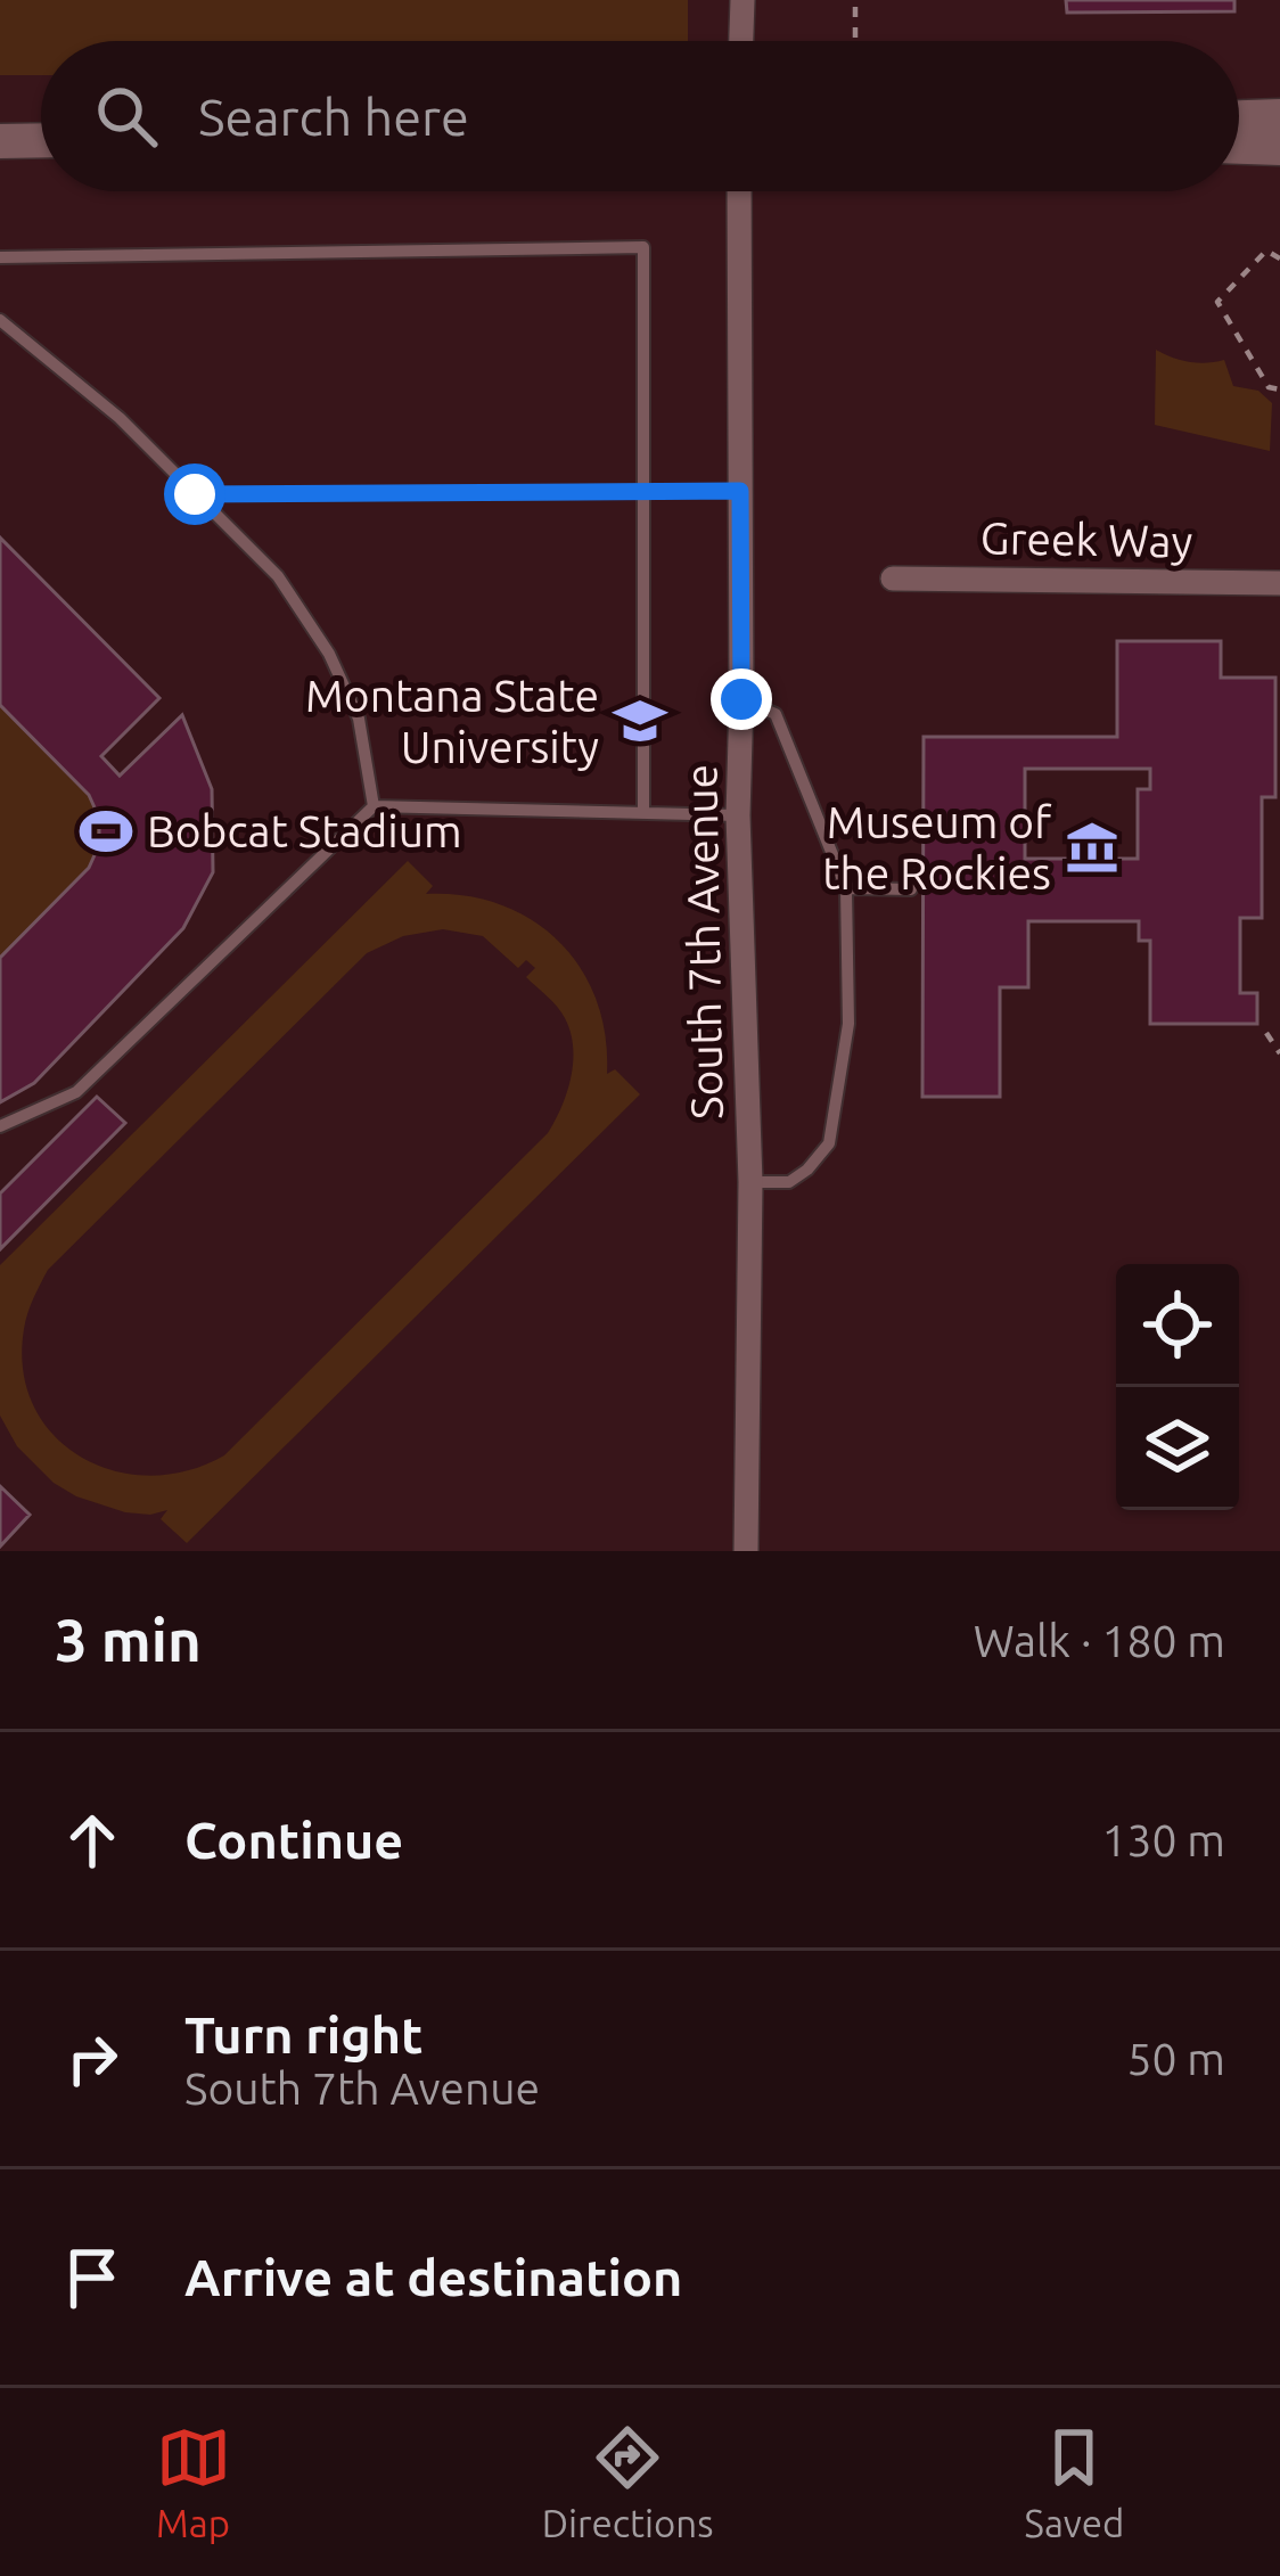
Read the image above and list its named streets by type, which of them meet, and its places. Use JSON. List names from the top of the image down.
{
  "streets": {
    "street": ["Greek Way", "South 7th Avenue"]
  },
  "places": {
    "school or university": ["Montana State University"],
    "sports": ["Bobcat Stadium"],
    "museum": ["Museum of the Rockies"]
  },
  "page": {
    "search": "Search here",
    "heading": ["3 min", "Walk · 180 m"],
    "list": [
      ["Continue", "130 m"],
      ["Turn right", "South 7th Avenue", "50 m"],
      "Arrive at destination"
    ],
    "nav": ["Map", "Directions", "Saved"]
  }
}
